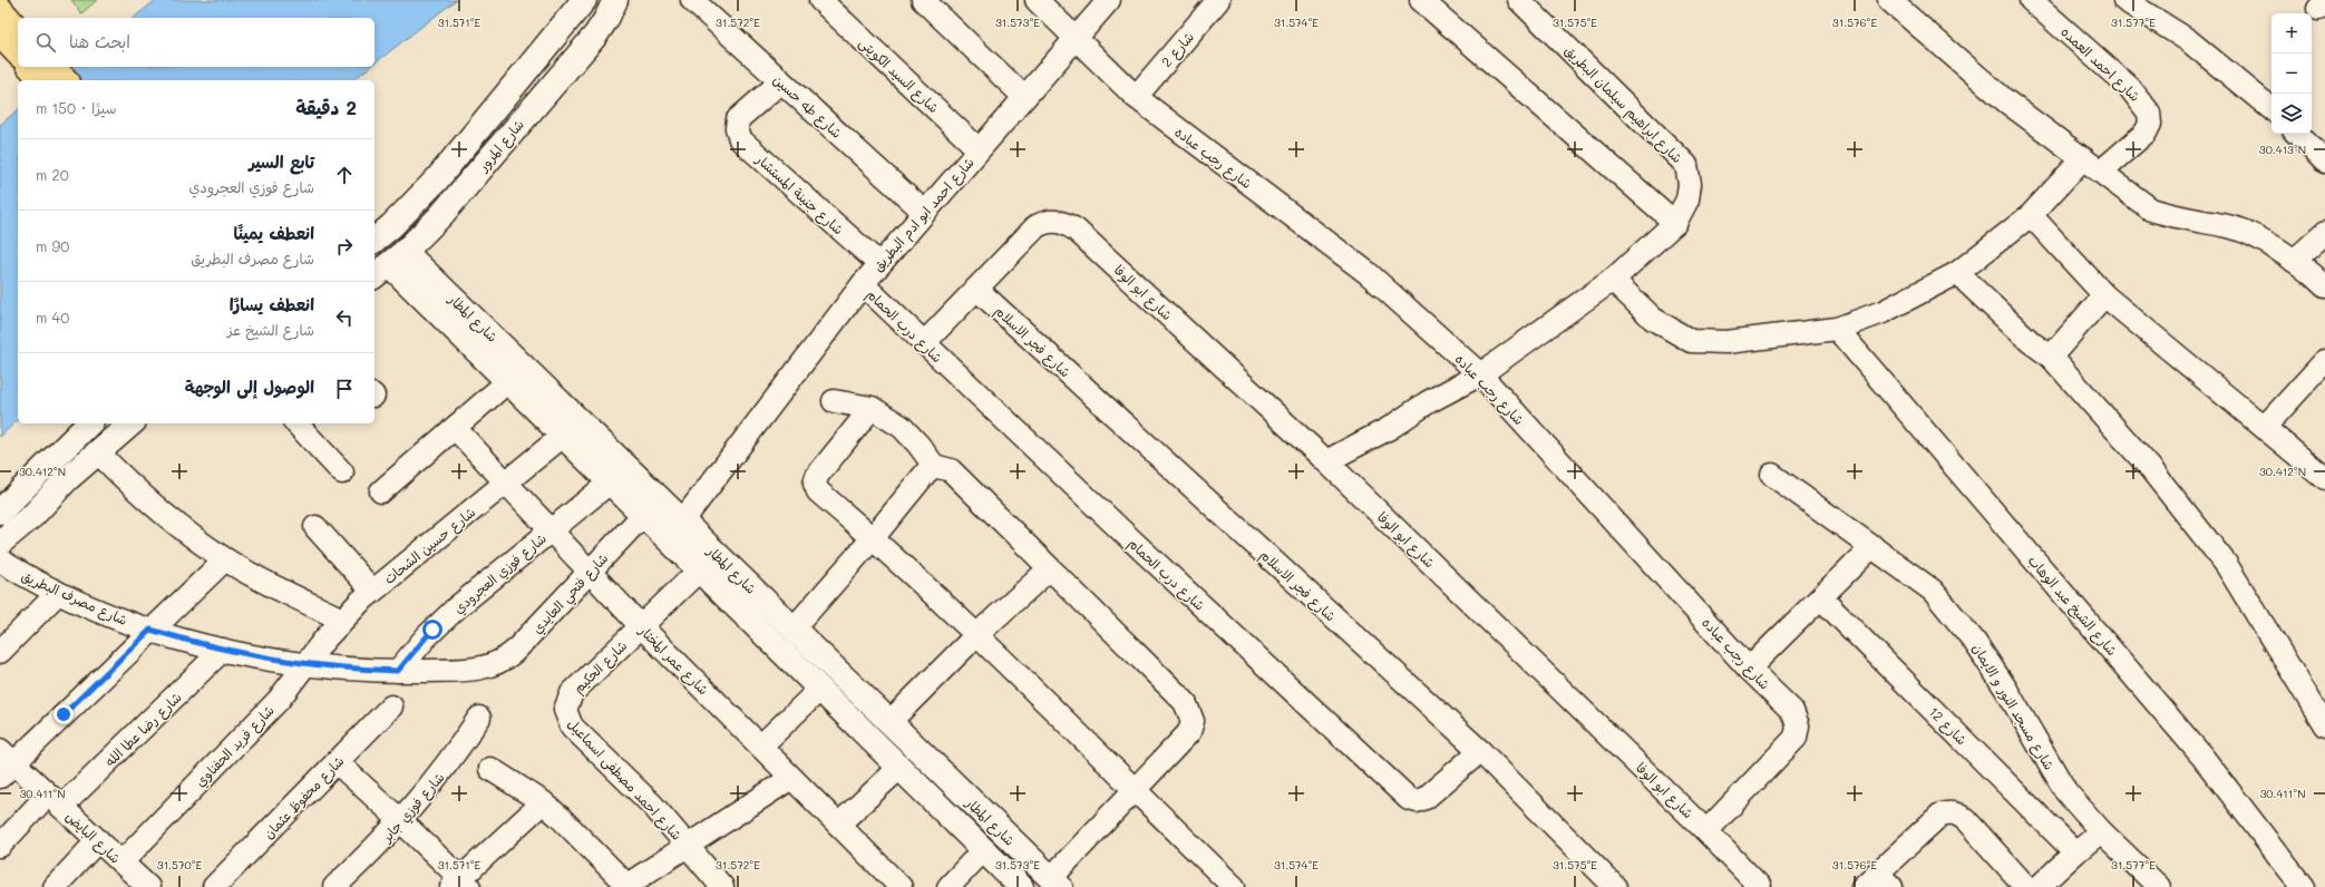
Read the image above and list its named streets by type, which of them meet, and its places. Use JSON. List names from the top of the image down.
{
  "streets": {
    "street": [
      "شارع 2",
      "شارع احمد العمده",
      "شارع السيد الكويتى",
      "شارع ابراهيم سيلمان البطريق",
      "شارع طه حسين",
      "شارع المرور",
      "شارع رجب عباده",
      "شارع جنينة المستشار",
      "شارع احمد ابو ادم البطريق",
      "شارع ابو الوفا",
      "شارع المطار",
      "شارع درب الحمام",
      "شارع فجر الاسلام",
      "شارع حسين الشحات",
      "شارع فوزي العجرودي",
      "شارع فتحي العايدي",
      "شارع مصرف البطريق",
      "شارع الشيخ عبد الوهاب",
      "شارع عمر المختار",
      "شارع الحكيم",
      "شارع مسجد النور و الايمان",
      "شارع 12",
      "شارع رضا عطا الله",
      "شارع فريد الحفناوي",
      "شارع احمد مصطفى اسماعيل",
      "شارع محفوظ عثمان",
      "شارع فوزي جابر",
      "شارع البايض"
    ]
  },
  "crossings": [
    ["شارع 2", "شارع رجب عباده"],
    ["شارع السيد الكويتى", "شارع احمد ابو ادم البطريق"],
    ["شارع طه حسين", "شارع جنينة المستشار"],
    ["شارع طه حسين", "شارع احمد ابو ادم البطريق"],
    ["شارع المرور", "شارع المطار"],
    ["شارع رجب عباده", "شارع احمد ابو ادم البطريق"],
    ["شارع رجب عباده", "شارع ابو الوفا"],
    ["شارع جنينة المستشار", "شارع احمد ابو ادم البطريق"],
    ["شارع احمد ابو ادم البطريق", "شارع المطار"],
    ["شارع احمد ابو ادم البطريق", "شارع درب الحمام"],
    ["شارع ابو الوفا", "شارع فجر الاسلام"],
    ["شارع المطار", "شارع حسين الشحات"],
    ["شارع المطار", "شارع فوزي العجرودي"],
    ["شارع المطار", "شارع فتحي العايدي"],
    ["شارع المطار", "شارع الحكيم"],
    ["شارع درب الحمام", "شارع فجر الاسلام"],
    ["شارع حسين الشحات", "شارع مصرف البطريق"],
    ["شارع حسين الشحات", "شارع عمر المختار"],
    ["شارع حسين الشحات", "شارع فريد الحفناوي"],
    ["شارع فوزي العجرودي", "شارع مصرف البطريق"],
    ["شارع فوزي العجرودي", "شارع عمر المختار"],
    ["شارع فتحي العايدي", "شارع مصرف البطريق"],
    ["شارع فتحي العايدي", "شارع عمر المختار"],
    ["شارع مصرف البطريق", "شارع رضا عطا الله"],
    ["شارع مصرف البطريق", "شارع فريد الحفناوي"],
    ["شارع عمر المختار", "شارع الحكيم"],
    ["شارع الحكيم", "شارع احمد مصطفى اسماعيل"],
    ["شارع رضا عطا الله", "شارع البايض"],
    ["شارع فريد الحفناوي", "شارع البايض"]
  ],
  "page": {
    "map_buttons": ["+", "−"],
    "search": "ابحث هنا",
    "heading": ["2 دقيقة", "سيرًا · 150 m"],
    "list": [
      ["تابع السير", "شارع فوزي العجرودي", "20 m"],
      ["انعطف يمينًا", "شارع مصرف البطريق", "90 m"],
      ["انعطف يسارًا", "شارع الشيخ عز", "40 m"],
      "الوصول إلى الوجهة"
    ]
  },
  "coordinates": [
    "31.571°E",
    "31.572°E",
    "31.573°E",
    "31.574°E",
    "31.575°E",
    "31.576°E",
    "31.577°E",
    "30.413°N",
    "30.412°N",
    "30.411°N",
    "31.570°E"
  ]
}
